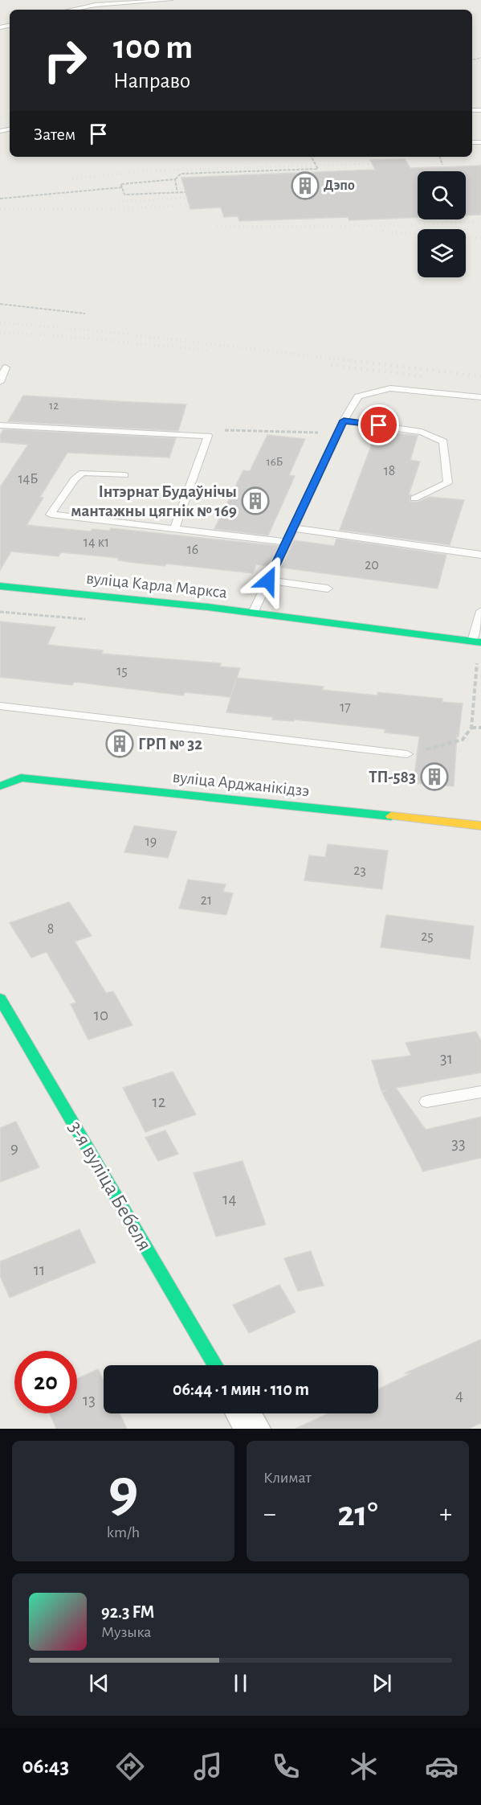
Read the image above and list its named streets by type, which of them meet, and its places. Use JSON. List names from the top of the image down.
{
  "streets": {
    "street": ["вуліца Карла Маркса", "вуліца Арджанікідзэ", "3-я вуліца Бебеля"]
  },
  "places": {
    "building": [
      "Дэпо",
      "Інтэрнат Будаўнічы мантажны цягнік № 169",
      "ГРП № 32",
      "ТП-583"
    ]
  },
  "house_numbers": [
    "12",
    "16Б",
    "18",
    "14Б",
    "14 к1",
    "16",
    "20",
    "15",
    "17",
    "19",
    "23",
    "21",
    "8",
    "25",
    "10",
    "31",
    "12",
    "33",
    "9",
    "14",
    "11",
    "4",
    "13"
  ],
  "page": {
    "turn": ["100 m", "Направо"],
    "then": "Затем",
    "limit": "20",
    "trip": "06:44 · 1 мин · 110 m",
    "tile": [
      ["9", "km/h"],
      "Климат"
    ],
    "heat": ["−", "21°", "+"],
    "song": ["92.3 FM", "Музыка"],
    "tabs": "06:43"
  }
}
